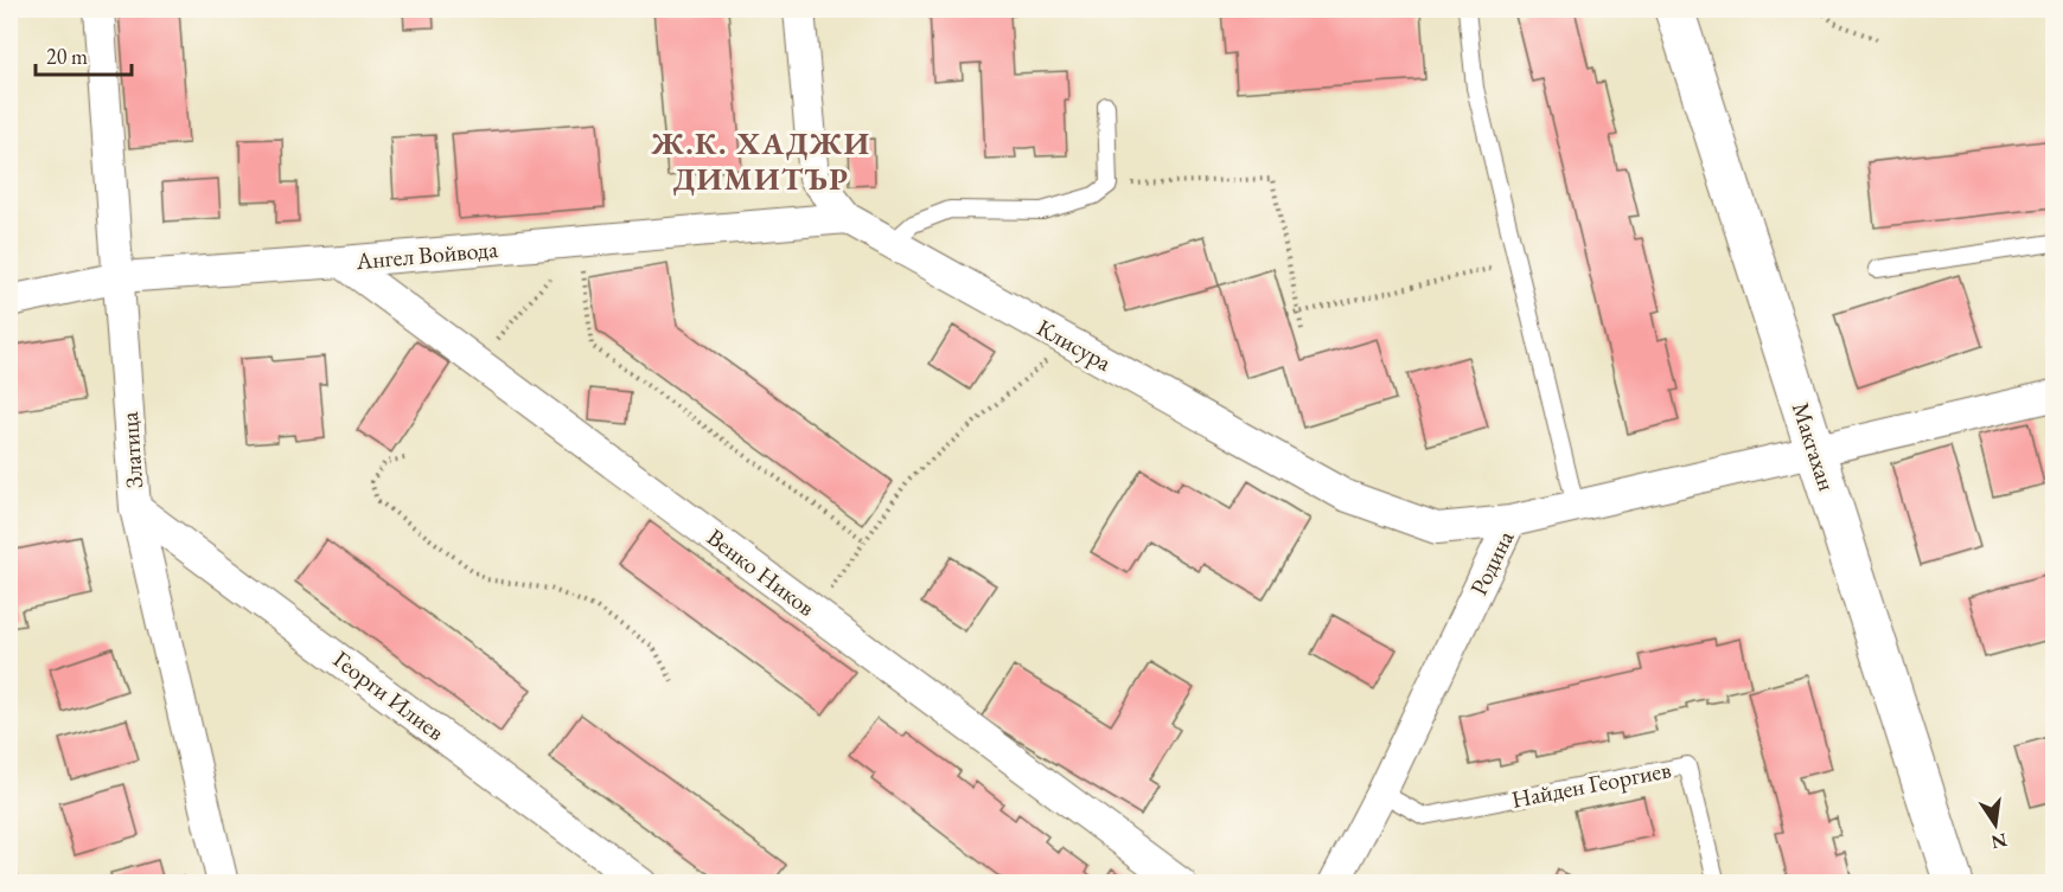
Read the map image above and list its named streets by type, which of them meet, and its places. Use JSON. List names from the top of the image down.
{
  "streets": {
    "street": [
      "Ангел Войвода",
      "Клисура",
      "Макгахан",
      "Златица",
      "Родина",
      "Венко Ников",
      "Георги Илиев"
    ],
    "lane": ["Найден Георгиев"]
  },
  "crossings": [
    ["Ангел Войвода", "Клисура"],
    ["Ангел Войвода", "Златица"],
    ["Ангел Войвода", "Венко Ников"],
    ["Клисура", "Родина"],
    ["Макгахан", "Родина"],
    ["Златица", "Георги Илиев"],
    ["Родина", "Найден Георгиев"]
  ],
  "districts": ["Ж.К. ХАДЖИ ДИМИТЪР"],
  "scale_bar": "20 m",
  "north": "bottom"
}
